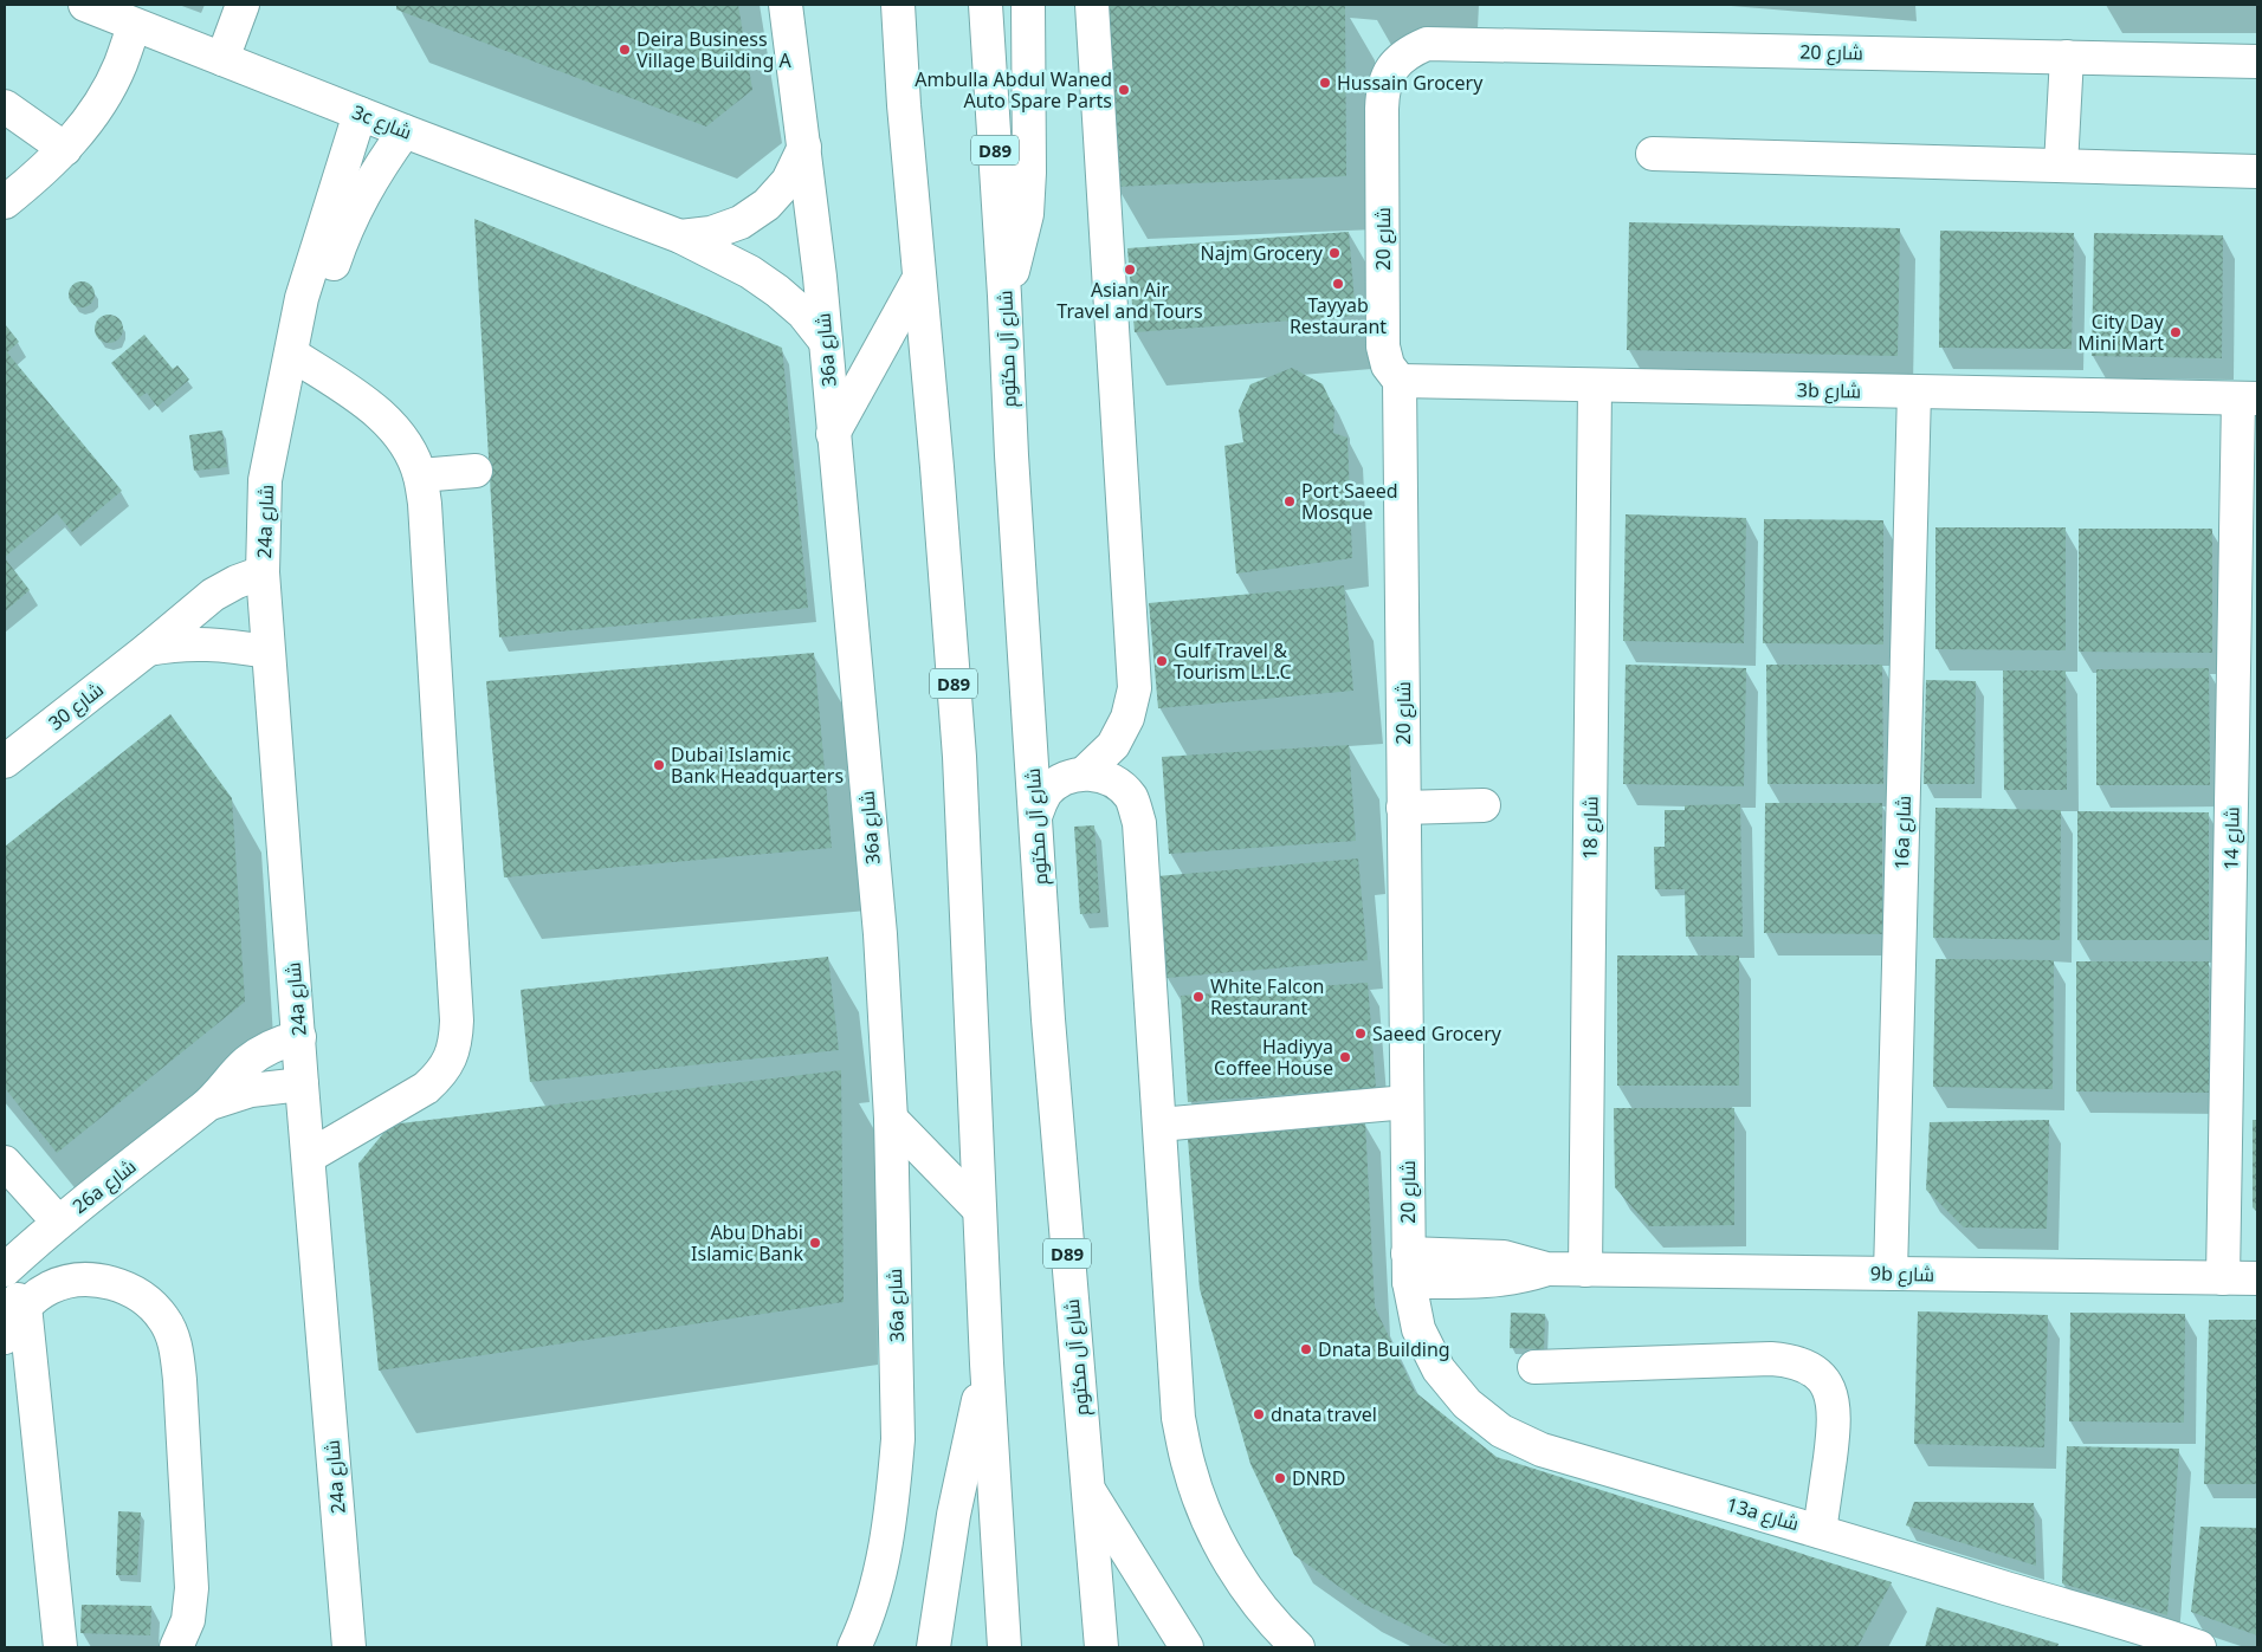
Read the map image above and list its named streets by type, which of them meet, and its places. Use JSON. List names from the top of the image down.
{
  "streets": {
    "street": [
      "شارع 20",
      "3c شارع",
      "D89",
      "شارع آل مكتوم",
      "36a شارع",
      "3b شارع",
      "24a شارع",
      "شارع 30",
      "شارع 18",
      "16a شارع",
      "شارع 14",
      "26a شارع",
      "9b شارع",
      "13a شارع"
    ]
  },
  "crossings": [
    ["شارع 20", "3b شارع"],
    ["شارع 20", "9b شارع"],
    ["شارع 20", "13a شارع"],
    ["3c شارع", "36a شارع"],
    ["3c شارع", "24a شارع"],
    ["3b شارع", "شارع 18"],
    ["3b شارع", "16a شارع"],
    ["3b شارع", "شارع 14"],
    ["24a شارع", "شارع 30"],
    ["24a شارع", "26a شارع"],
    ["شارع 18", "9b شارع"],
    ["16a شارع", "9b شارع"],
    ["شارع 14", "9b شارع"],
    ["9b شارع", "13a شارع"]
  ],
  "places": [
    "Deira Business Village Building A",
    "Hussain Grocery",
    "Ambulla Abdul Waned Auto Spare Parts",
    "Najm Grocery",
    "Asian Air Travel and Tours",
    "Tayyab Restaurant",
    "City Day Mini Mart",
    "Port Saeed Mosque",
    "Gulf Travel & Tourism L.L.C",
    "Dubai Islamic Bank Headquarters",
    "White Falcon Restaurant",
    "Saeed Grocery",
    "Hadiyya Coffee House",
    "Abu Dhabi Islamic Bank",
    "Dnata Building",
    "dnata travel",
    "DNRD"
  ]
}
